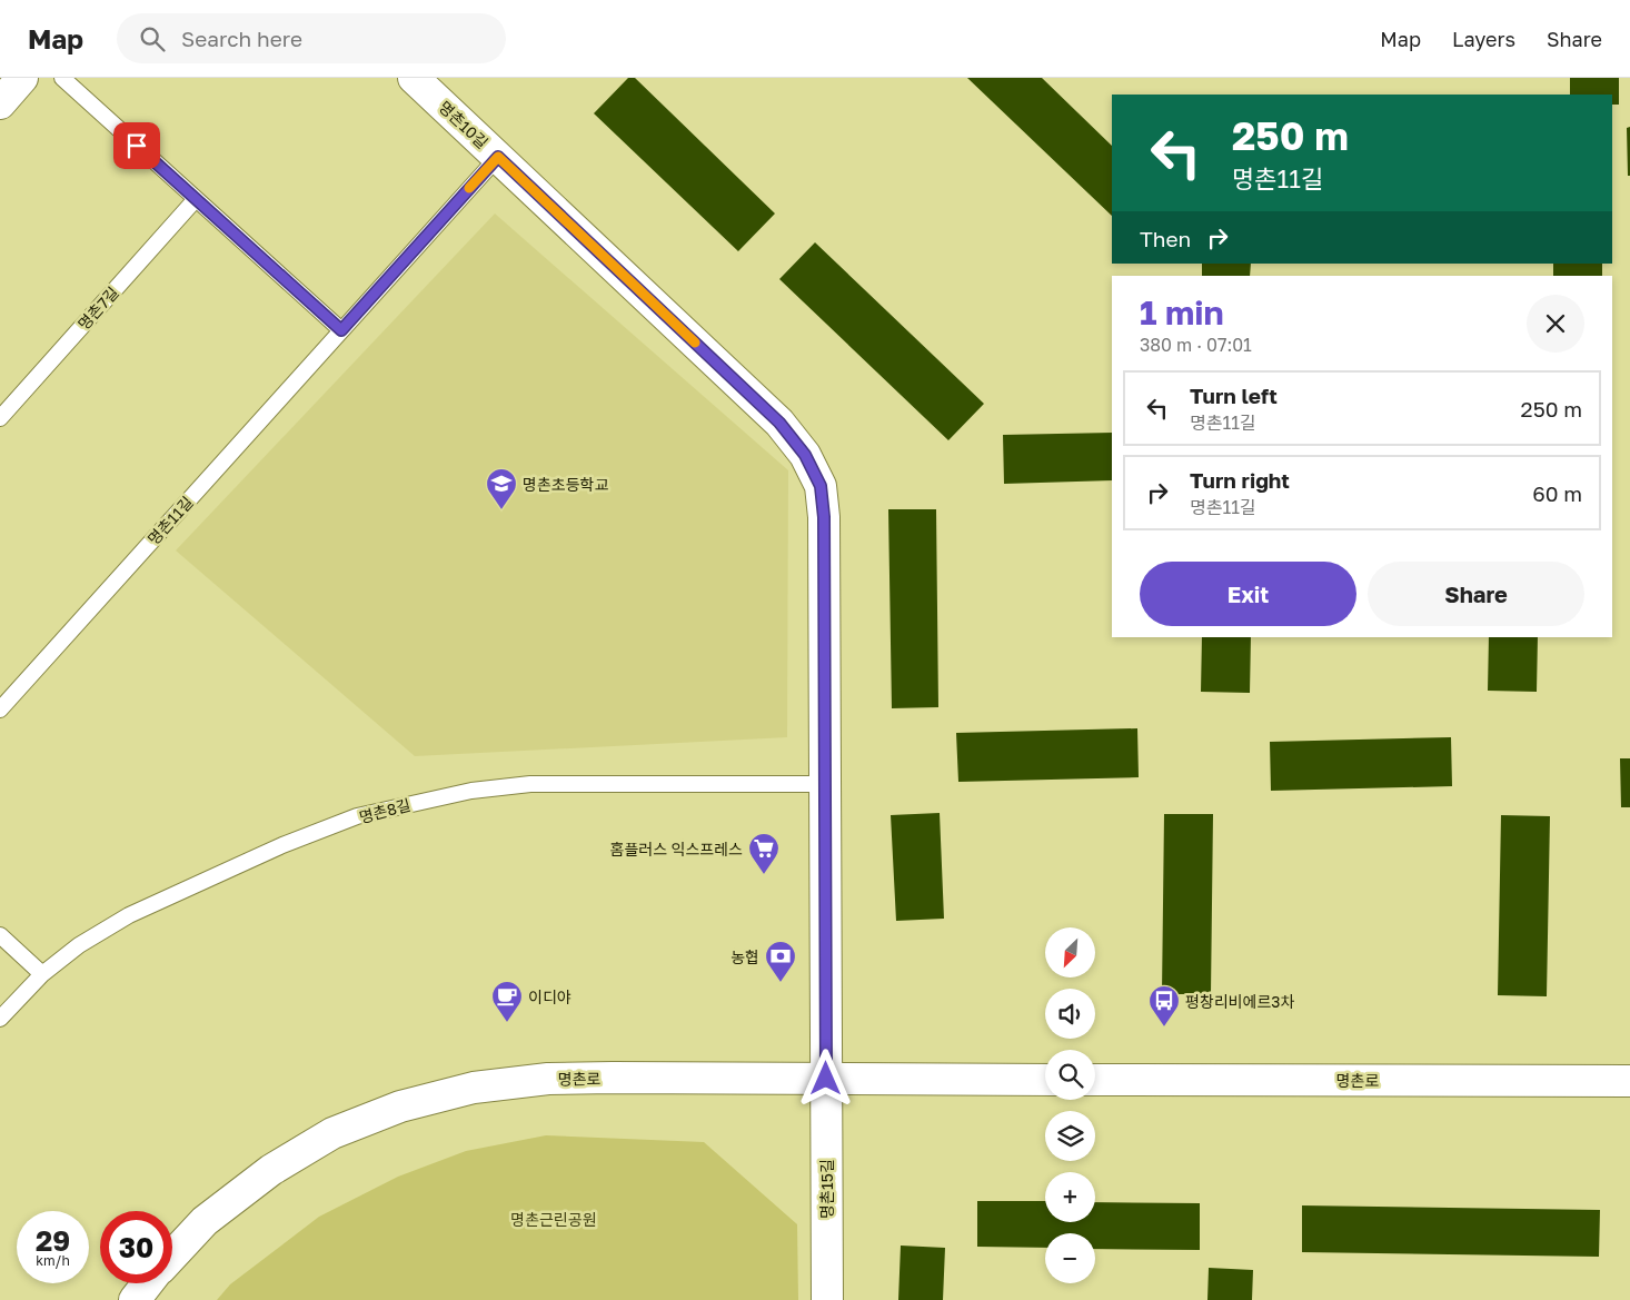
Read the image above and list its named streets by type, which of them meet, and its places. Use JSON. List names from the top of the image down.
{
  "streets": {
    "street": ["명촌10길", "명촌로", "명촌15길"],
    "lane": ["명촌7길", "명촌11길", "명촌8길"]
  },
  "crossings": [
    ["명촌10길", "명촌11길"],
    ["명촌10길", "명촌8길"],
    ["명촌10길", "명촌로"],
    ["명촌10길", "명촌15길"],
    ["명촌로", "명촌15길"]
  ],
  "parks": ["명촌근린공원"],
  "places": {
    "school or university": ["명촌초등학교"],
    "supermarket": ["홈플러스 익스프레스"],
    "bank": ["농협"],
    "cafe": ["이디야"],
    "bus stop": ["평창리비에르3차"]
  },
  "north": "bottom left",
  "page": {
    "header": "Map",
    "search": "Search here",
    "nav": ["Map", "Layers", "Share"],
    "turn": ["250 m", "명촌11길"],
    "then": "Then",
    "heading": ["1 min", "380 m · 07:01"],
    "list": [
      {
        "name": "Turn left",
        "note": "명촌11길",
        "value": "250 m"
      },
      {
        "name": "Turn right",
        "note": "명촌11길",
        "value": "60 m"
      }
    ],
    "buttons": ["Exit", "Share"],
    "map_buttons": ["+", "−"],
    "speed": "29 km/h",
    "limit": "30"
  }
}
